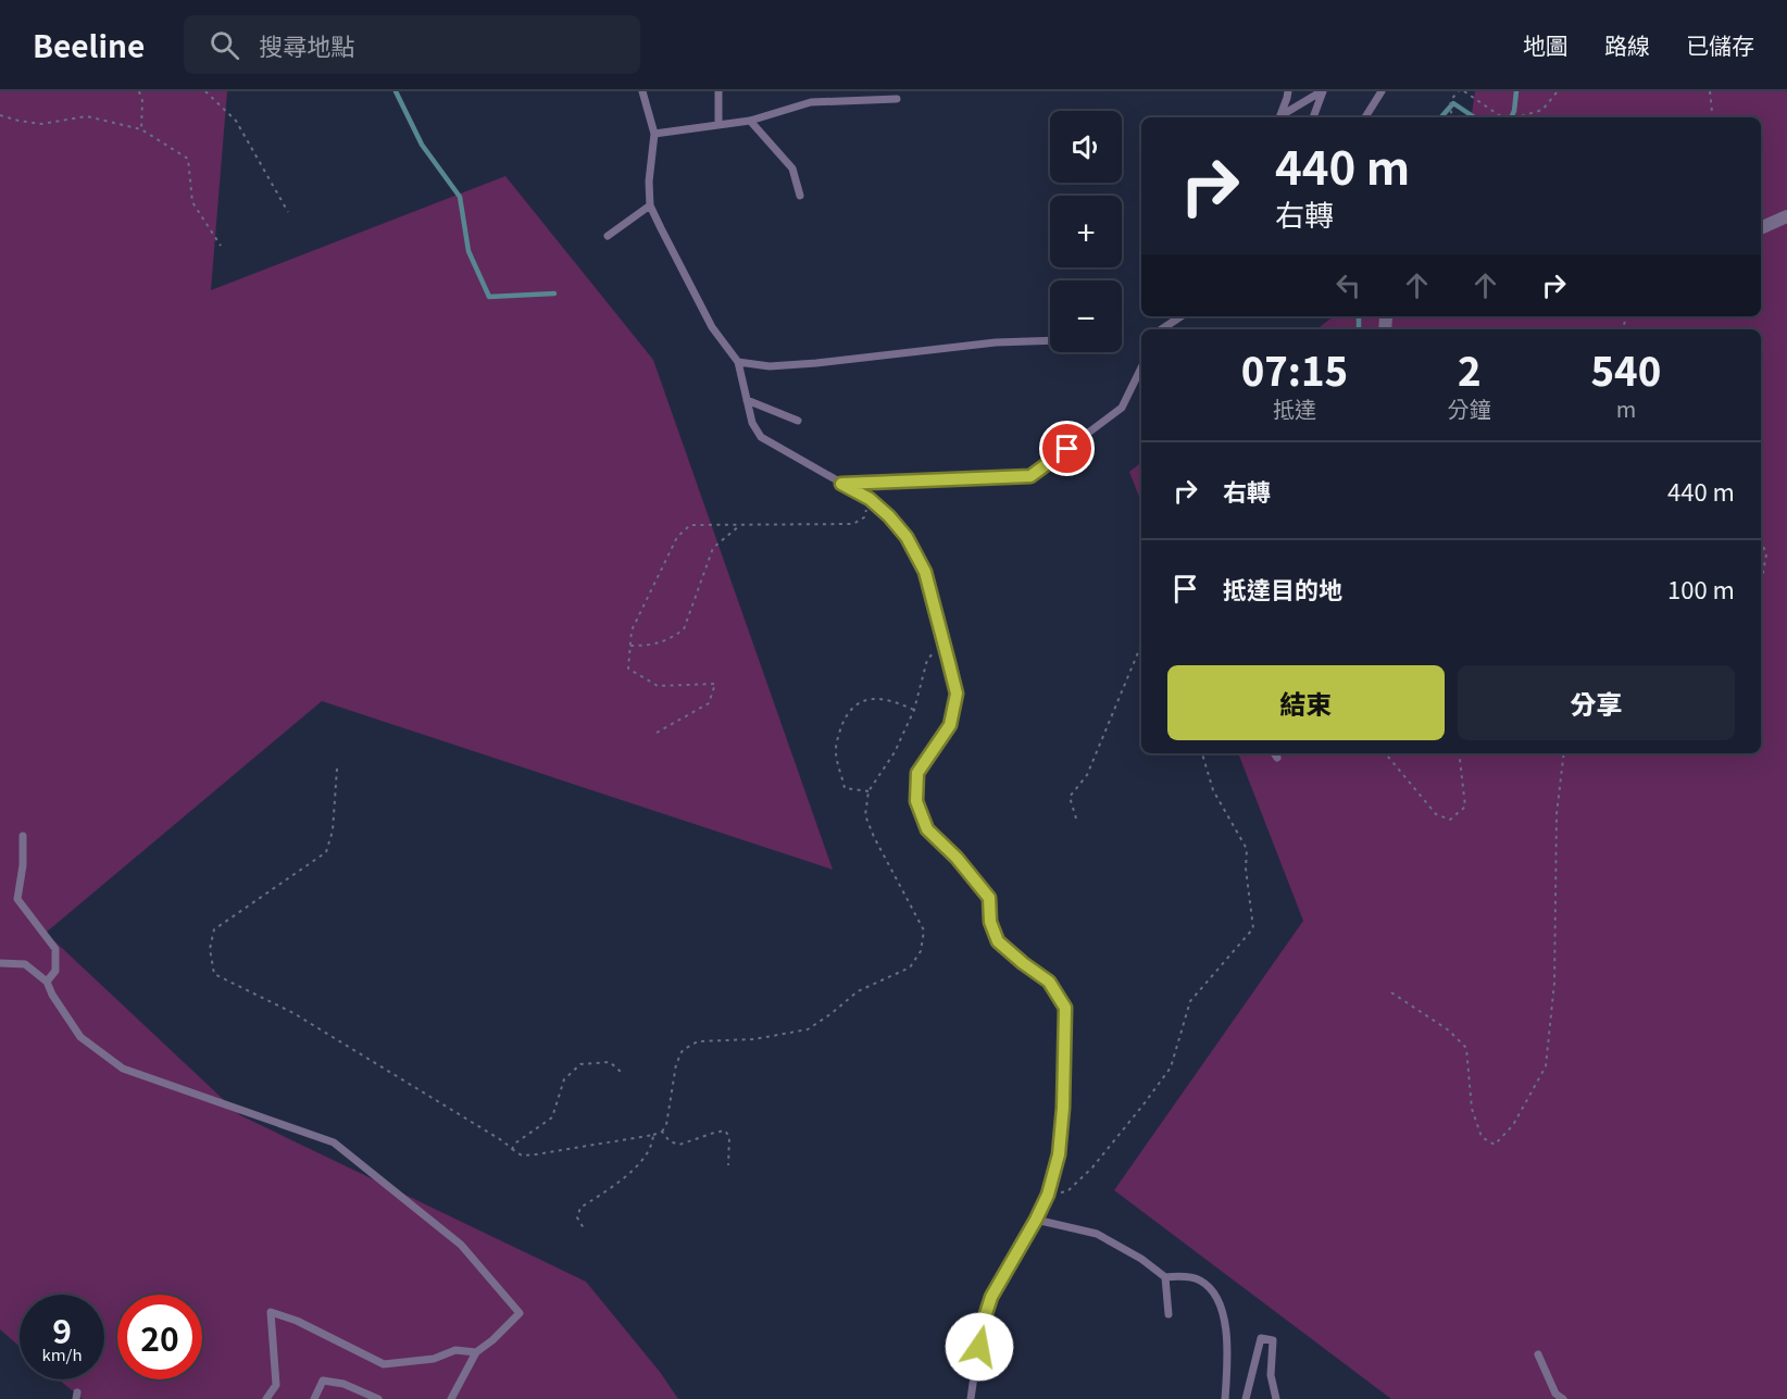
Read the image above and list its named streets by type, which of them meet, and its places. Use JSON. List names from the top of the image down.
{
  "page": {
    "header": "Beeline",
    "search": "搜尋地點",
    "nav": ["地圖", "路線", "已儲存"],
    "map_buttons": ["+", "−"],
    "turn": ["440 m", "右轉"],
    "eta": [
      "07:15",
      "抵達",
      "2",
      "分鐘",
      "540",
      "m"
    ],
    "list": [
      {
        "name": "右轉",
        "value": "440 m"
      },
      {
        "name": "抵達目的地",
        "value": "100 m"
      }
    ],
    "buttons": ["結束", "分享"],
    "speed": "9 km/h",
    "limit": "20"
  }
}
